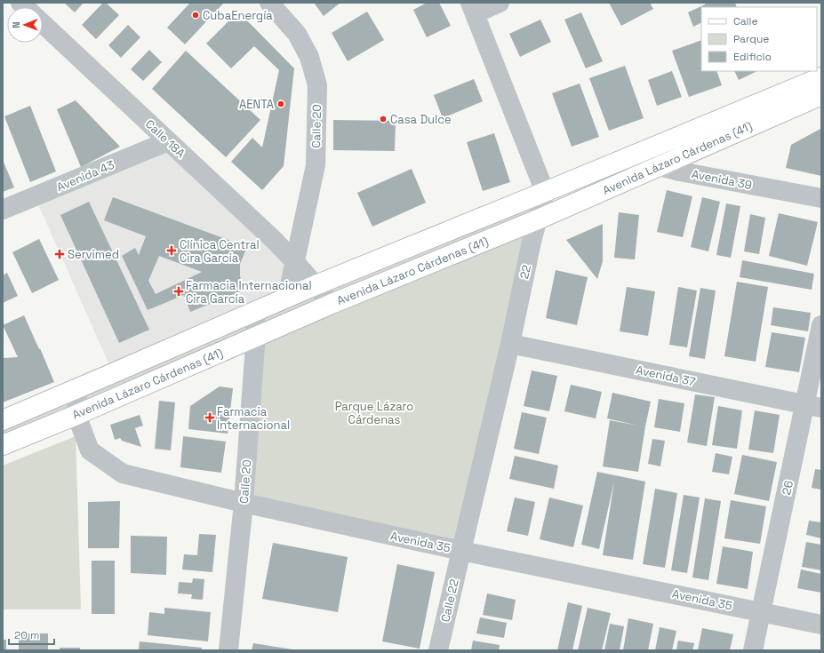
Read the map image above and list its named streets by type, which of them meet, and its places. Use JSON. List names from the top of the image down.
{
  "streets": {
    "main road": ["Avenida Lázaro Cárdenas (41)"],
    "street": [
      "Calle 20",
      "Calle 18A",
      "Avenida 43",
      "Avenida 39",
      "22",
      "Avenida 37",
      "26",
      "Avenida 35",
      "Calle 22"
    ]
  },
  "crossings": [
    ["Calle 20", "Calle 18A"],
    ["Calle 20", "Avenida Lázaro Cárdenas (41)"],
    ["Calle 20", "Avenida 35"],
    ["Calle 18A", "Avenida 43"],
    ["Avenida Lázaro Cárdenas (41)", "Avenida 39"],
    ["Avenida Lázaro Cárdenas (41)", "22"],
    ["Avenida Lázaro Cárdenas (41)", "Avenida 35"],
    ["22", "Avenida 37"],
    ["22", "Avenida 35"],
    ["22", "Calle 22"],
    ["Avenida 37", "26"],
    ["26", "Avenida 35"],
    ["Avenida 35", "Calle 22"]
  ],
  "parks": ["Parque Lázaro Cárdenas"],
  "places": {
    "other": ["CubaEnergía", "AENTA", "Casa Dulce"],
    "health": [
      "Clínica Central Cira García",
      "Servimed",
      "Farmacia Internacional Cira García",
      "Farmacia Internacional"
    ]
  },
  "legend": ["Calle", "Parque", "Edificio"],
  "scale_bar": "20 m",
  "north": "left"
}
